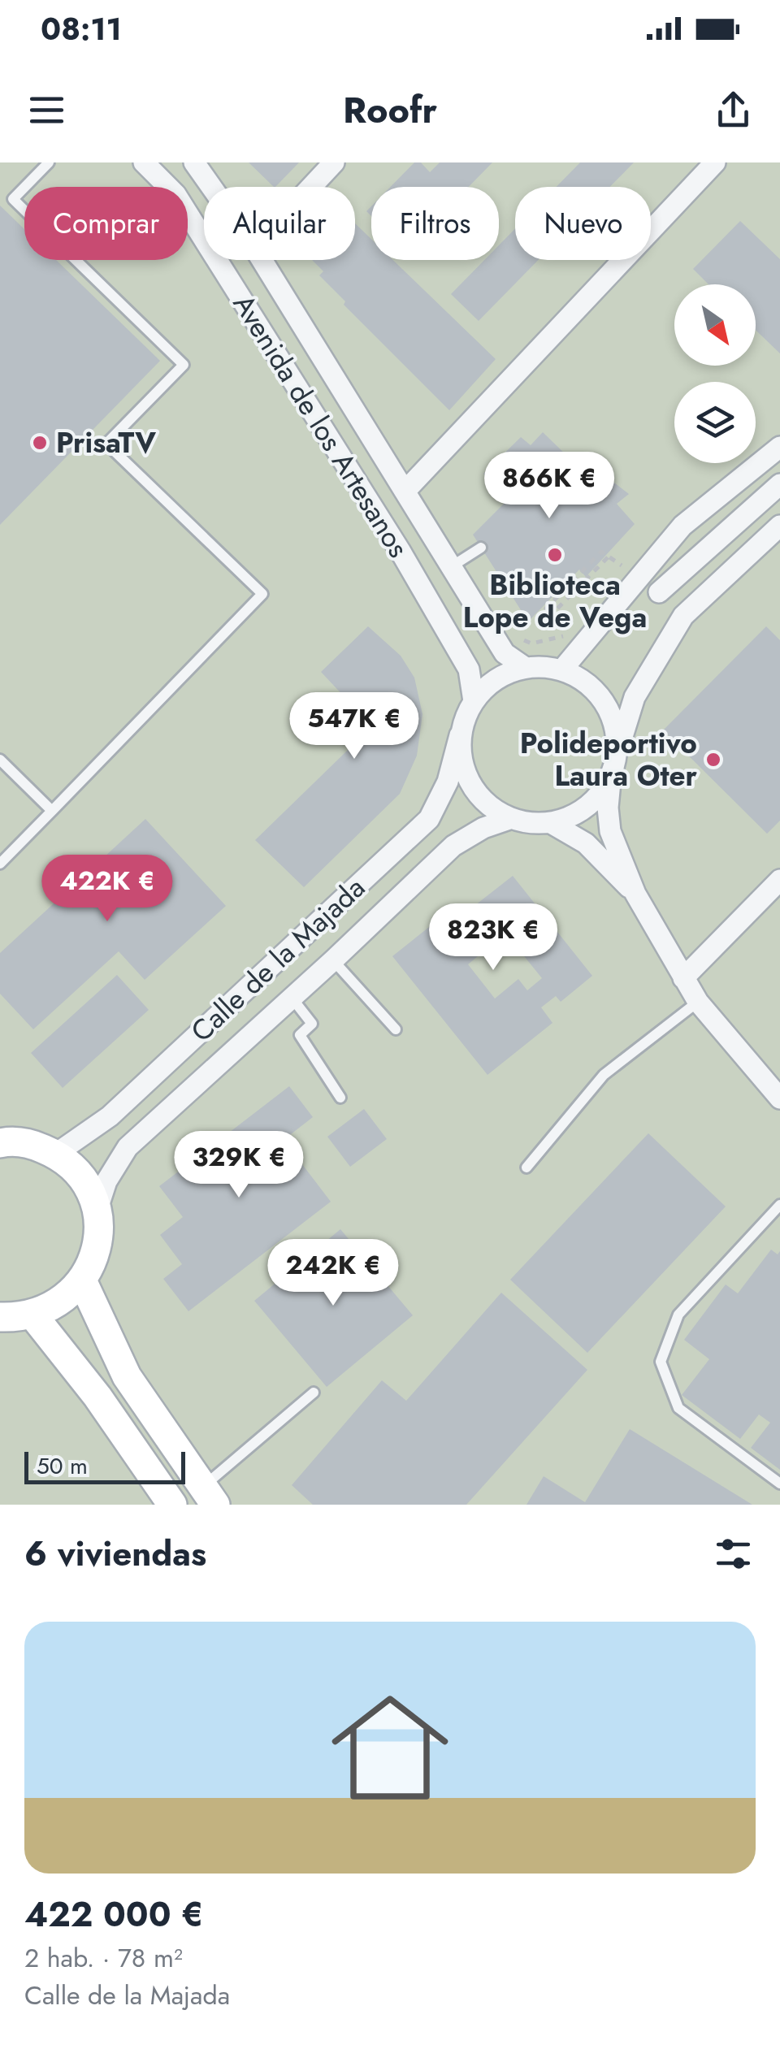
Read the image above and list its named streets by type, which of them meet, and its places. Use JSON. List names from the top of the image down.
{
  "streets": {
    "street": ["Avenida de los Artesanos", "Calle de la Majada"]
  },
  "crossings": [
    ["Avenida de los Artesanos", "Calle de la Majada"]
  ],
  "places": ["PrisaTV", "Biblioteca Lope de Vega", "Polideportivo Laura Oter"],
  "scale_bar": "50 m",
  "north": "bottom right",
  "page": {
    "status": "08:11",
    "header": "Roofr",
    "chip": [
      "Comprar",
      "Alquilar",
      "Filtros",
      "Nuevo"
    ],
    "price": [
      "866K €",
      "547K €",
      "422K €",
      "823K €",
      "329K €",
      "242K €"
    ],
    "scale": "50 m",
    "heading": "6 viviendas",
    "list": [
      {
        "name": "422 000 €",
        "note": "2 hab. · 78 m² · Calle de la Majada"
      }
    ]
  }
}
